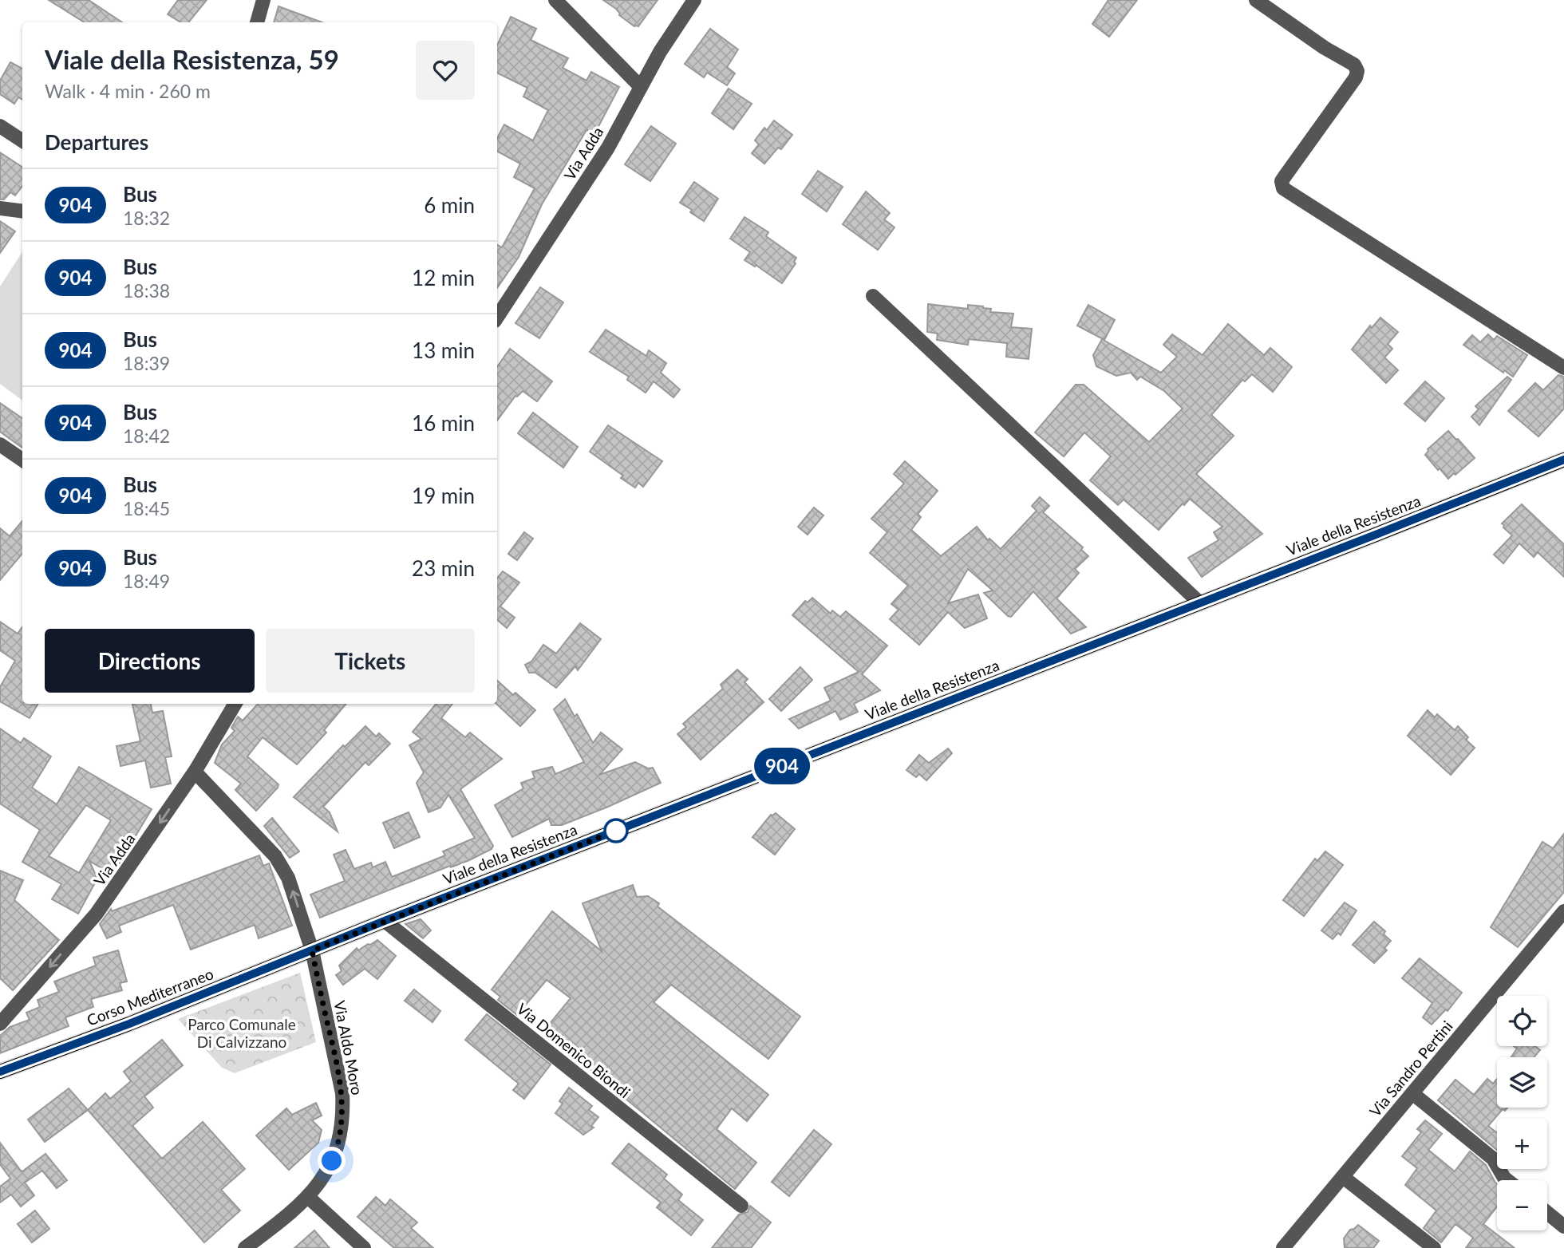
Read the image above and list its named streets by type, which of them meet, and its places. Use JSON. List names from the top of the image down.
{
  "streets": {
    "main road": ["Viale della Resistenza", "Corso Mediterraneo"],
    "street": [
      "Via Adda",
      "Via Aldo Moro",
      "Via Domenico Biondi",
      "Via Sandro Pertini"
    ]
  },
  "crossings": [
    ["Via Adda", "Via Aldo Moro"],
    ["Viale della Resistenza", "Corso Mediterraneo"],
    ["Viale della Resistenza", "Via Aldo Moro"],
    ["Viale della Resistenza", "Via Domenico Biondi"],
    ["Corso Mediterraneo", "Via Aldo Moro"]
  ],
  "one_way": ["Via Adda", "Via Aldo Moro"],
  "parks": ["Parco Comunale Di Calvizzano"],
  "lines": ["bus line 904"],
  "page": {
    "on_map": "904",
    "heading": [
      ["Viale della Resistenza, 59", "Walk · 4 min · 260 m"],
      "Departures"
    ],
    "list": [
      {
        "mark": "904",
        "name": "Bus",
        "note": "18:32",
        "value": "6 min"
      },
      {
        "mark": "904",
        "name": "Bus",
        "note": "18:38",
        "value": "12 min"
      },
      {
        "mark": "904",
        "name": "Bus",
        "note": "18:39",
        "value": "13 min"
      },
      {
        "mark": "904",
        "name": "Bus",
        "note": "18:42",
        "value": "16 min"
      },
      {
        "mark": "904",
        "name": "Bus",
        "note": "18:45",
        "value": "19 min"
      },
      {
        "mark": "904",
        "name": "Bus",
        "note": "18:49",
        "value": "23 min"
      }
    ],
    "buttons": ["Directions", "Tickets"],
    "map_buttons": ["+", "−"]
  }
}
